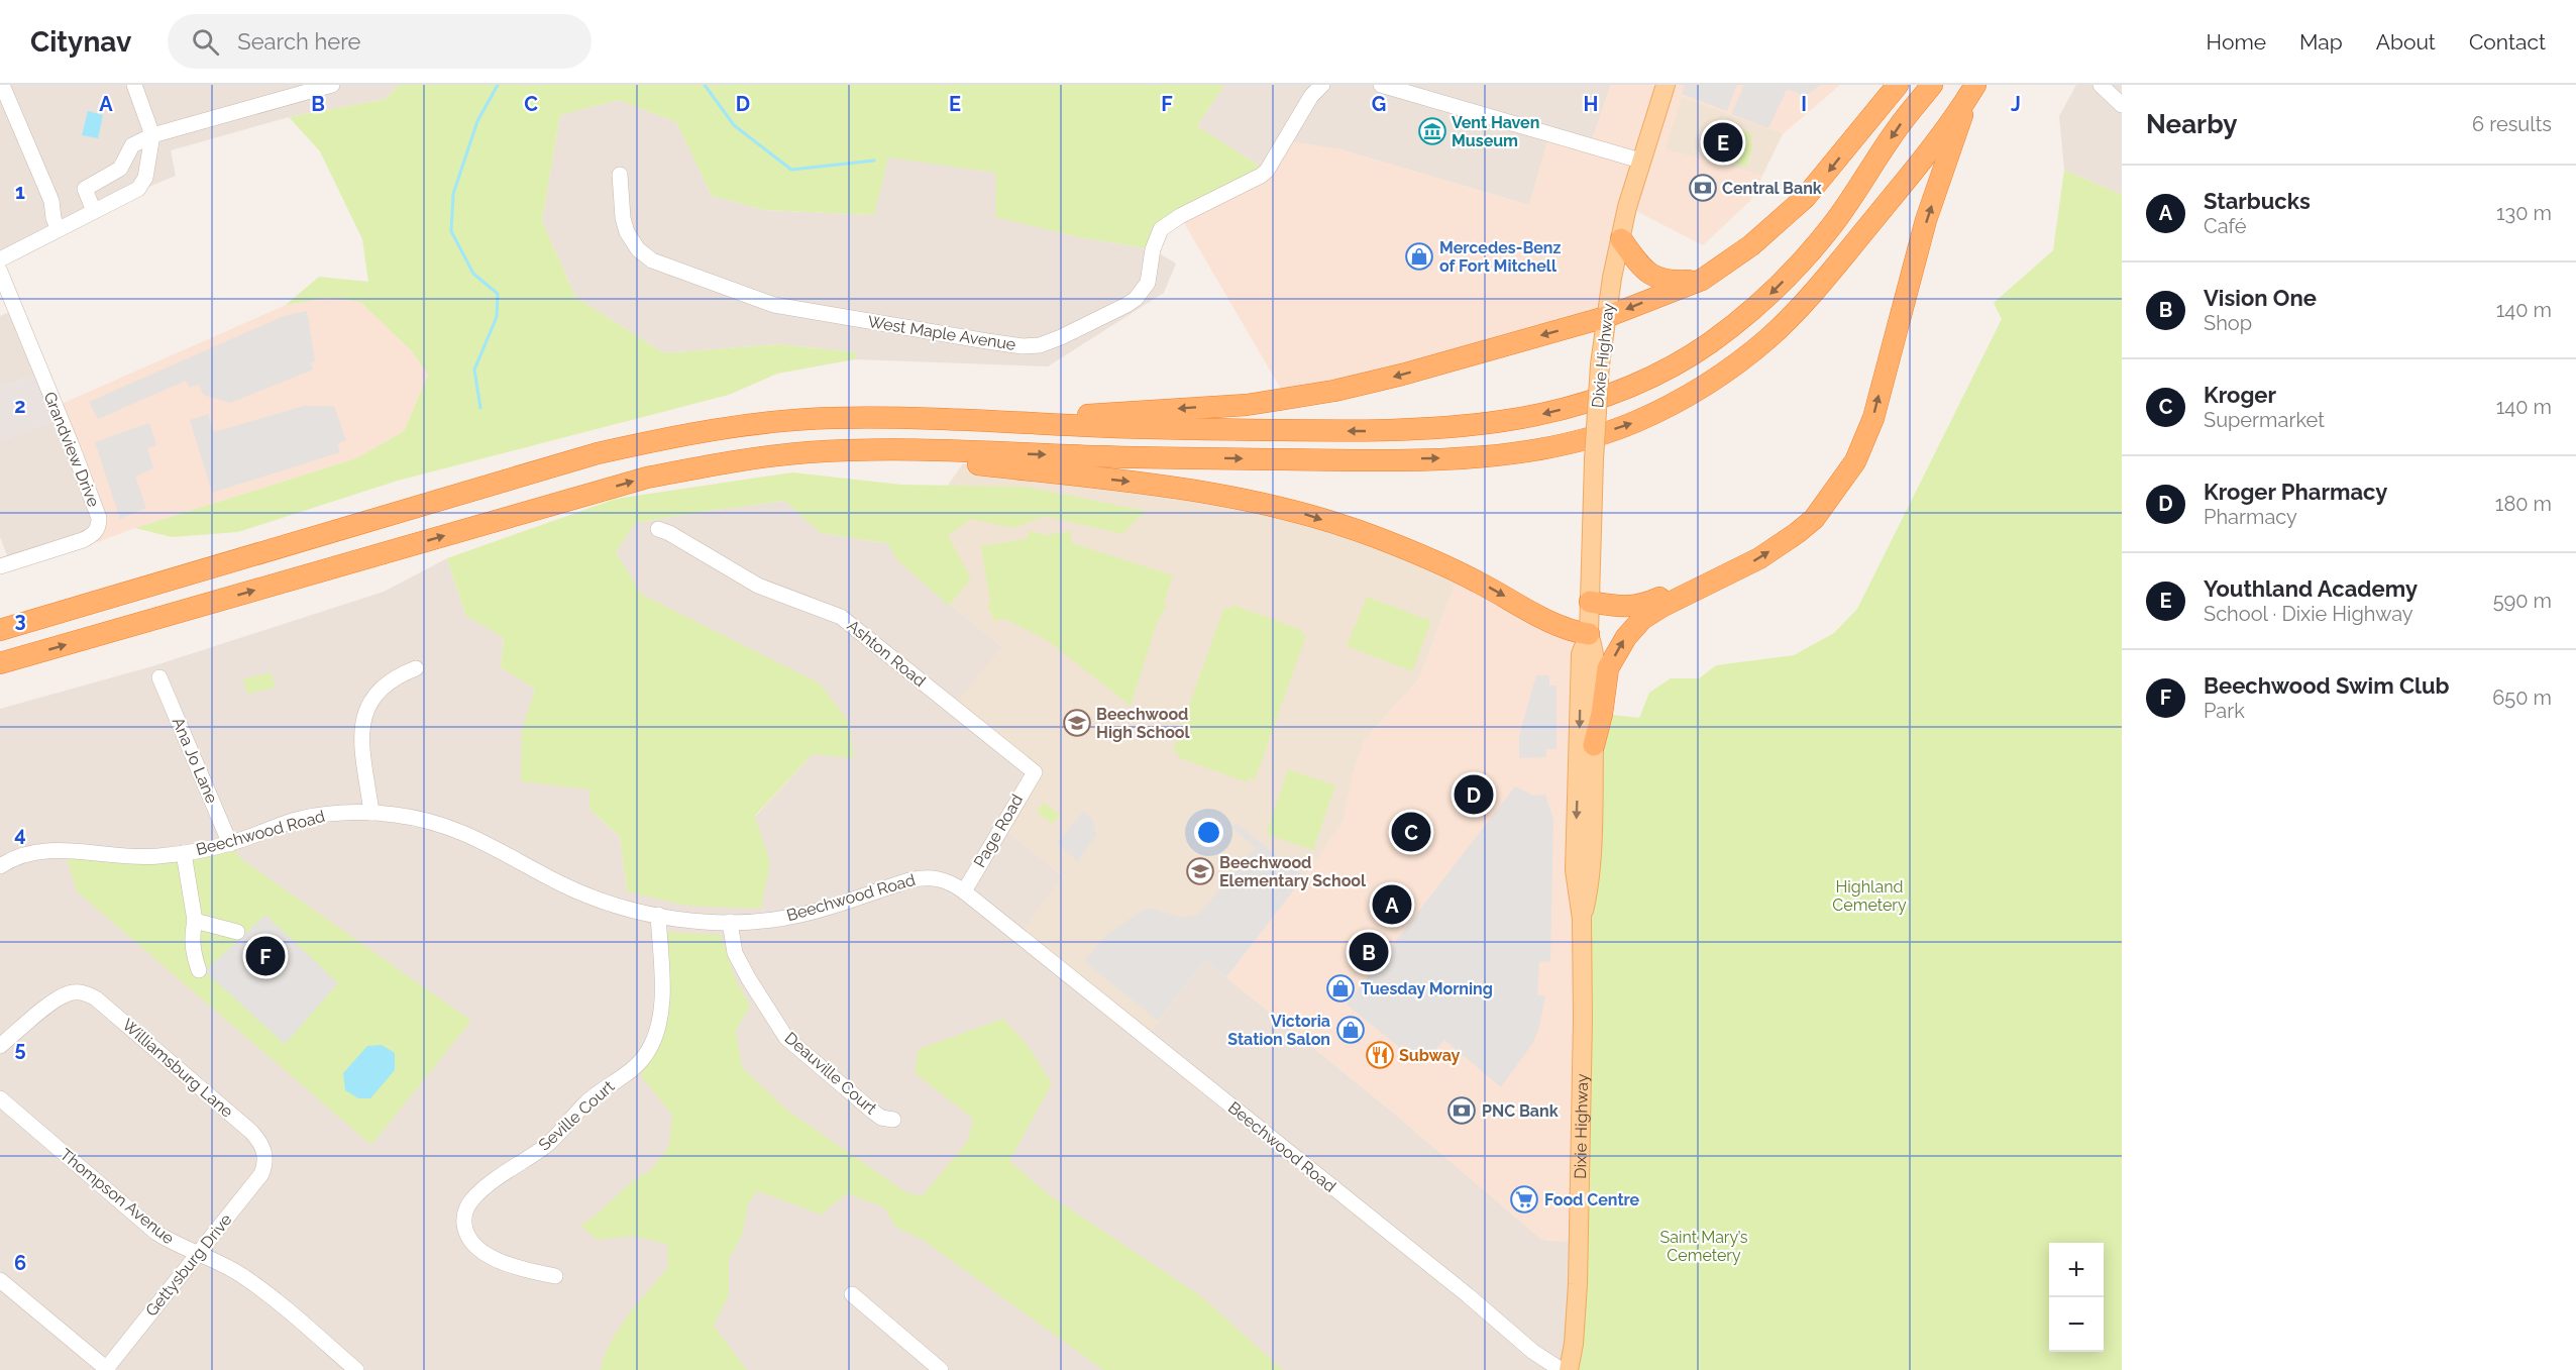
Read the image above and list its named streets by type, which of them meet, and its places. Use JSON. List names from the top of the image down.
{
  "streets": {
    "main road": ["Dixie Highway"],
    "street": [
      "West Maple Avenue",
      "Grandview Drive",
      "Ashton Road",
      "Ana Jo Lane",
      "Page Road",
      "Beechwood Road",
      "Williamsburg Lane",
      "Deauville Court",
      "Seville Court",
      "Thompson Avenue",
      "Gettysburg Drive"
    ]
  },
  "crossings": [
    ["Ashton Road", "Page Road"],
    ["Ana Jo Lane", "Beechwood Road"],
    ["Page Road", "Beechwood Road"],
    ["Beechwood Road", "Deauville Court"],
    ["Beechwood Road", "Seville Court"],
    ["Williamsburg Lane", "Gettysburg Drive"],
    ["Thompson Avenue", "Gettysburg Drive"]
  ],
  "parks": ["Highland Cemetery", "Saint Mary’s Cemetery"],
  "places": {
    "museum": ["Vent Haven Museum"],
    "bank": ["Central Bank", "PNC Bank"],
    "shop": ["Mercedes-Benz of Fort Mitchell", "Tuesday Morning", "Victoria Station Salon"],
    "school or university": ["Beechwood High School", "Beechwood Elementary School"],
    "restaurant": ["Subway"],
    "supermarket": ["Food Centre"]
  },
  "page": {
    "header": "Citynav",
    "search": "Search here",
    "nav": [
      "Home",
      "Map",
      "About",
      "Contact"
    ],
    "heading": ["Nearby", "6 results"],
    "pins": [
      "E",
      "D",
      "C",
      "A",
      "B",
      "F"
    ],
    "list": [
      {
        "mark": "A",
        "name": "Starbucks",
        "note": "Café",
        "value": "130 m"
      },
      {
        "mark": "B",
        "name": "Vision One",
        "note": "Shop",
        "value": "140 m"
      },
      {
        "mark": "C",
        "name": "Kroger",
        "note": "Supermarket",
        "value": "140 m"
      },
      {
        "mark": "D",
        "name": "Kroger Pharmacy",
        "note": "Pharmacy",
        "value": "180 m"
      },
      {
        "mark": "E",
        "name": "Youthland Academy",
        "note": "School · Dixie Highway",
        "value": "590 m"
      },
      {
        "mark": "F",
        "name": "Beechwood Swim Club",
        "note": "Park",
        "value": "650 m"
      }
    ],
    "map_buttons": ["+", "−"]
  },
  "grid": {
    "columns": [
      "A",
      "B",
      "C",
      "D",
      "E",
      "F",
      "G",
      "H",
      "I",
      "J"
    ],
    "rows": [
      "1",
      "2",
      "3",
      "4",
      "5",
      "6"
    ]
  }
}
